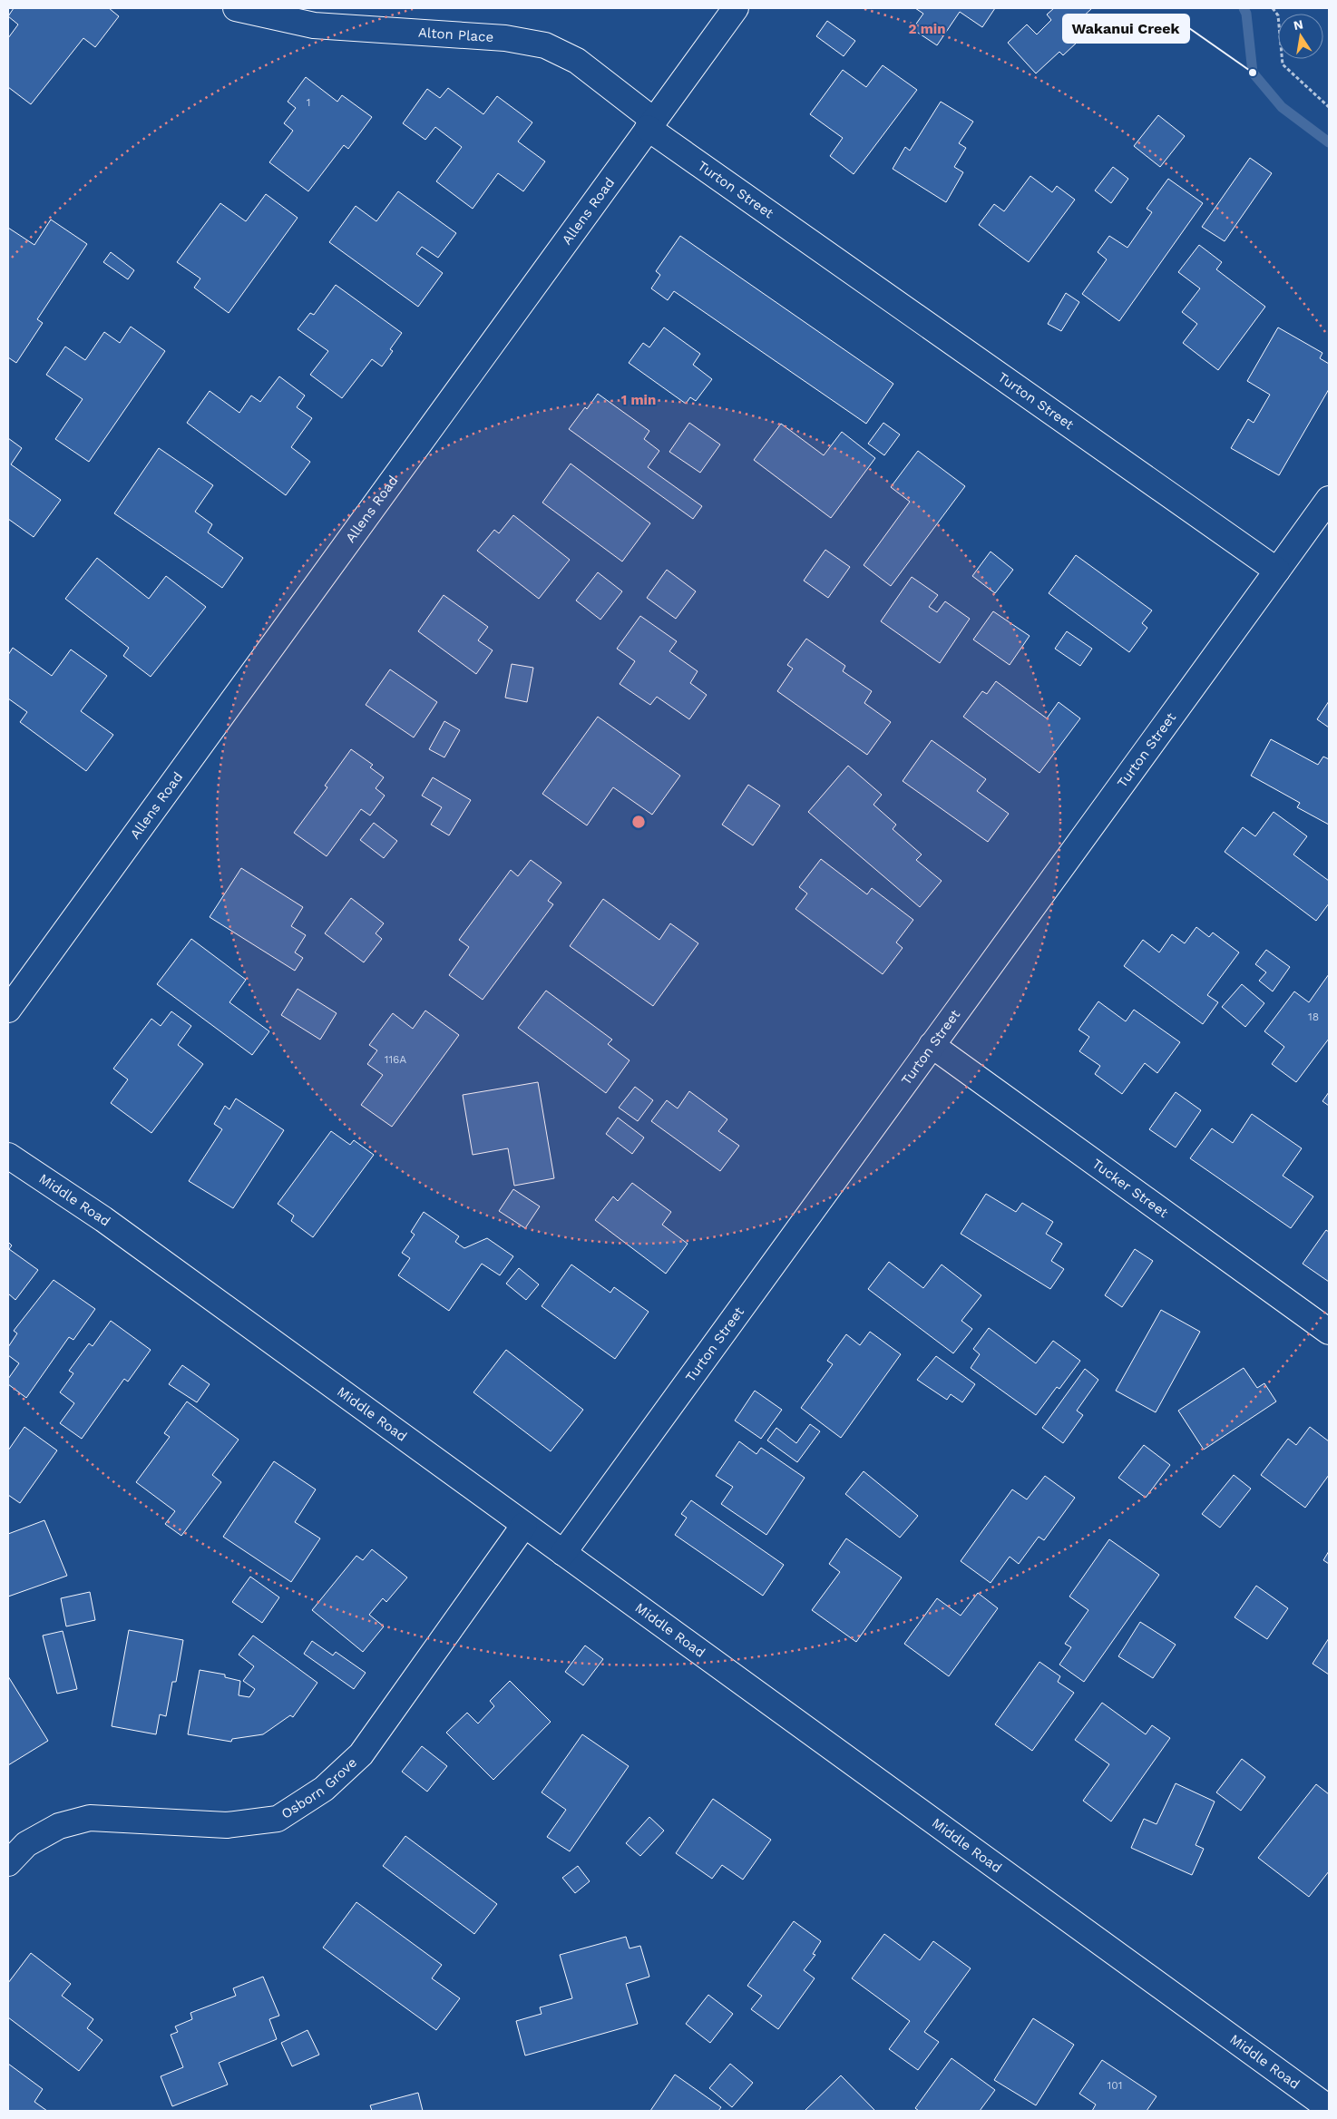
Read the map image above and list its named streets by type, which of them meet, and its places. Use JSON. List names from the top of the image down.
{
  "streets": {
    "street": [
      "Alton Place",
      "Turton Street",
      "Allens Road",
      "Tucker Street",
      "Middle Road",
      "Osborn Grove"
    ]
  },
  "crossings": [
    ["Alton Place", "Turton Street"],
    ["Alton Place", "Allens Road"],
    ["Turton Street", "Allens Road"],
    ["Turton Street", "Tucker Street"],
    ["Turton Street", "Middle Road"],
    ["Middle Road", "Osborn Grove"]
  ],
  "places": ["Wakanui Creek"],
  "house_numbers": [
    "1",
    "18",
    "116A",
    "101"
  ],
  "north": "top",
  "rings": ["2 min", "1 min"]
}
